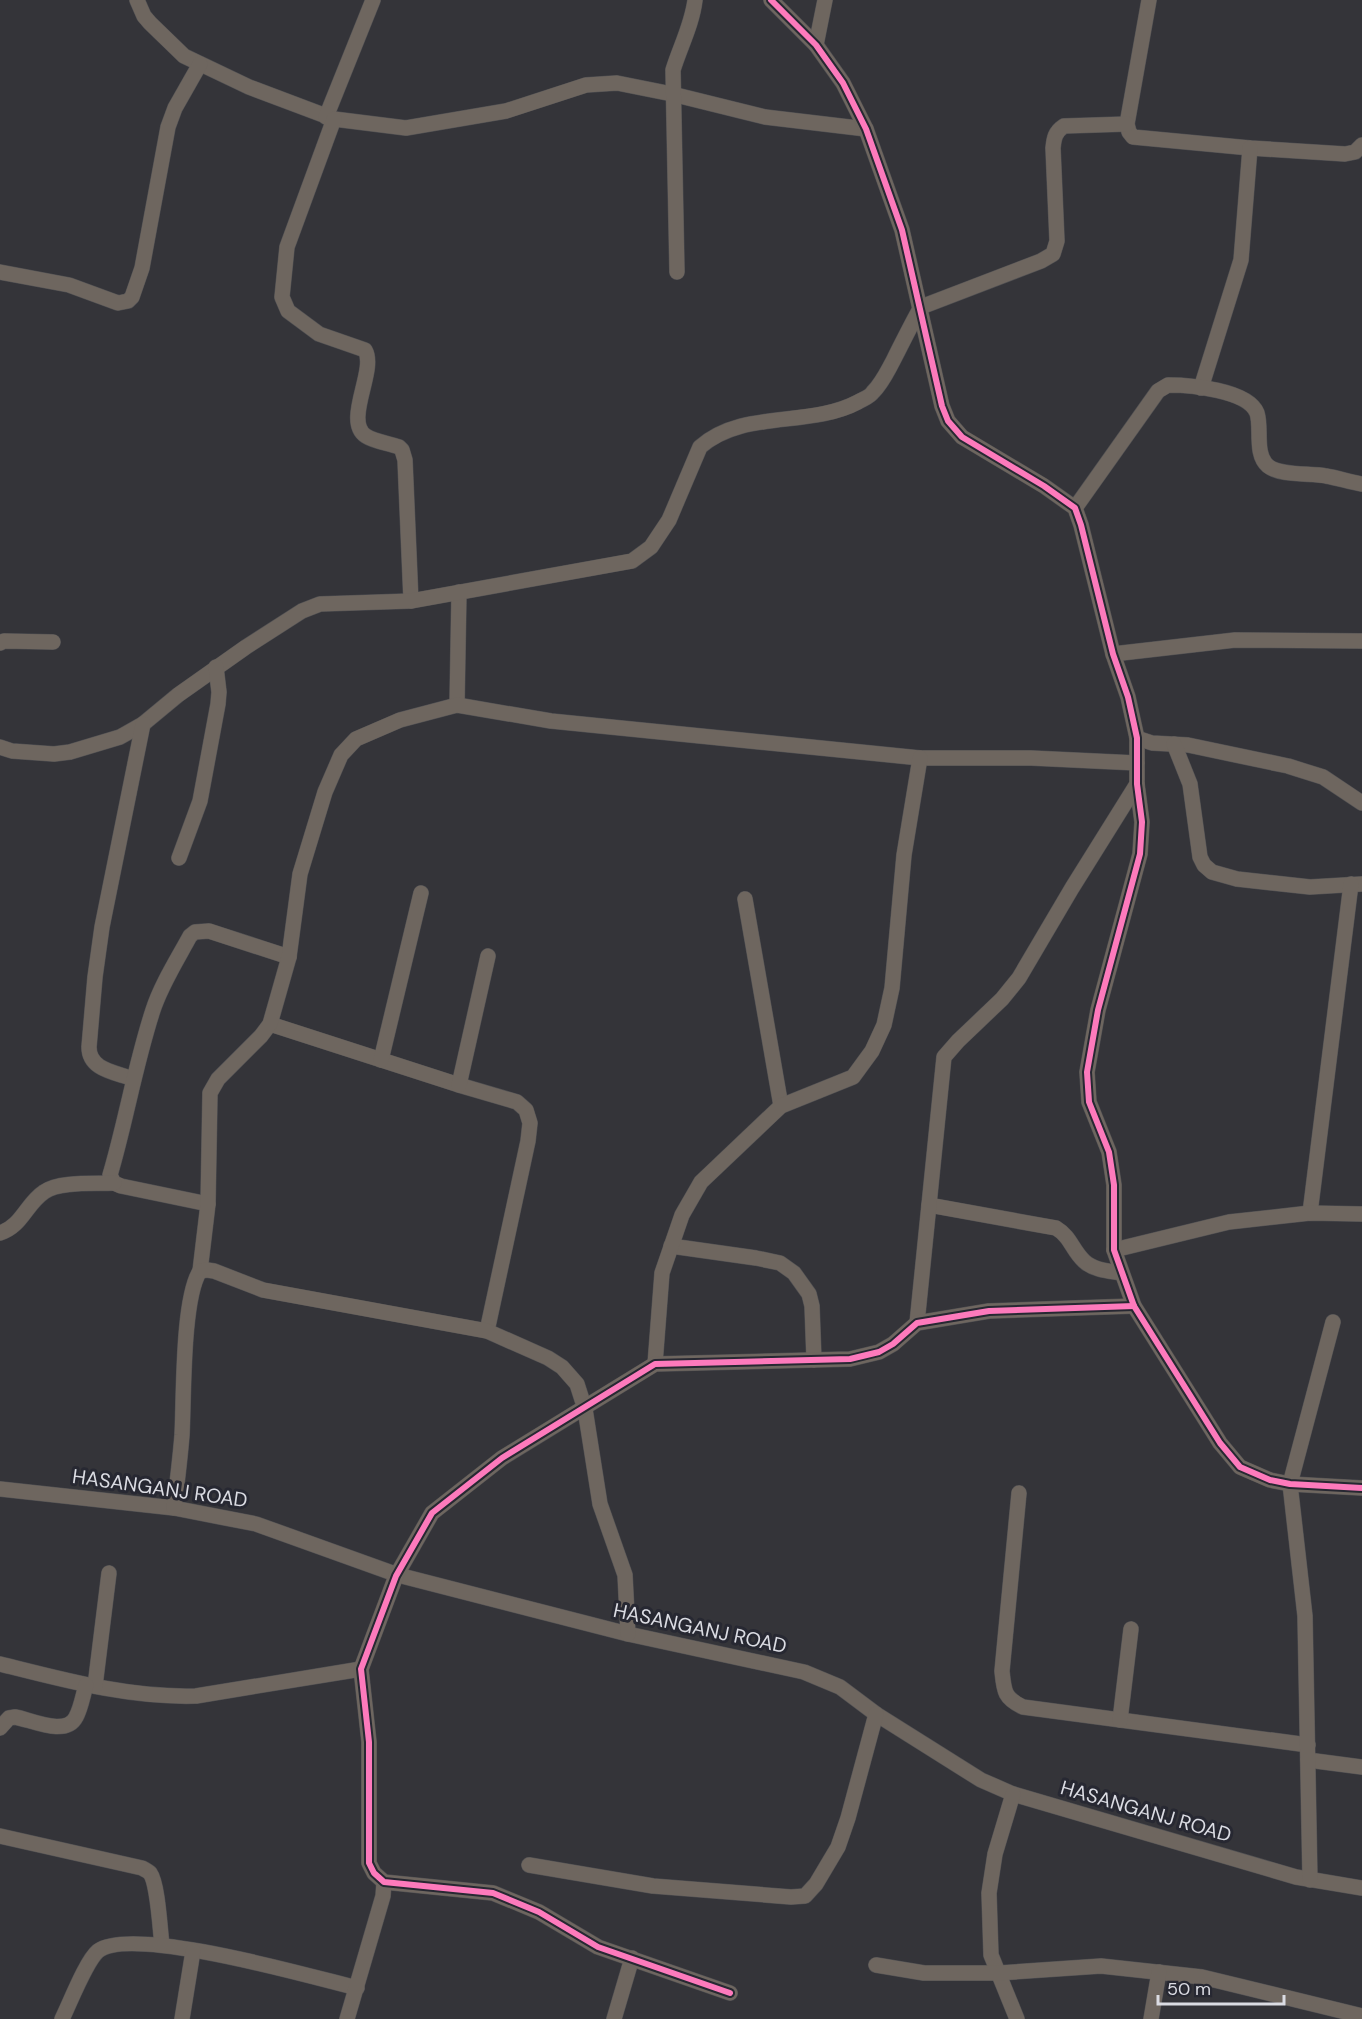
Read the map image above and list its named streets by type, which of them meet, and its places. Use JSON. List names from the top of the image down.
{
  "streets": {
    "street": ["HASANGANJ ROAD"]
  },
  "scale_bar": "50 m"
}
